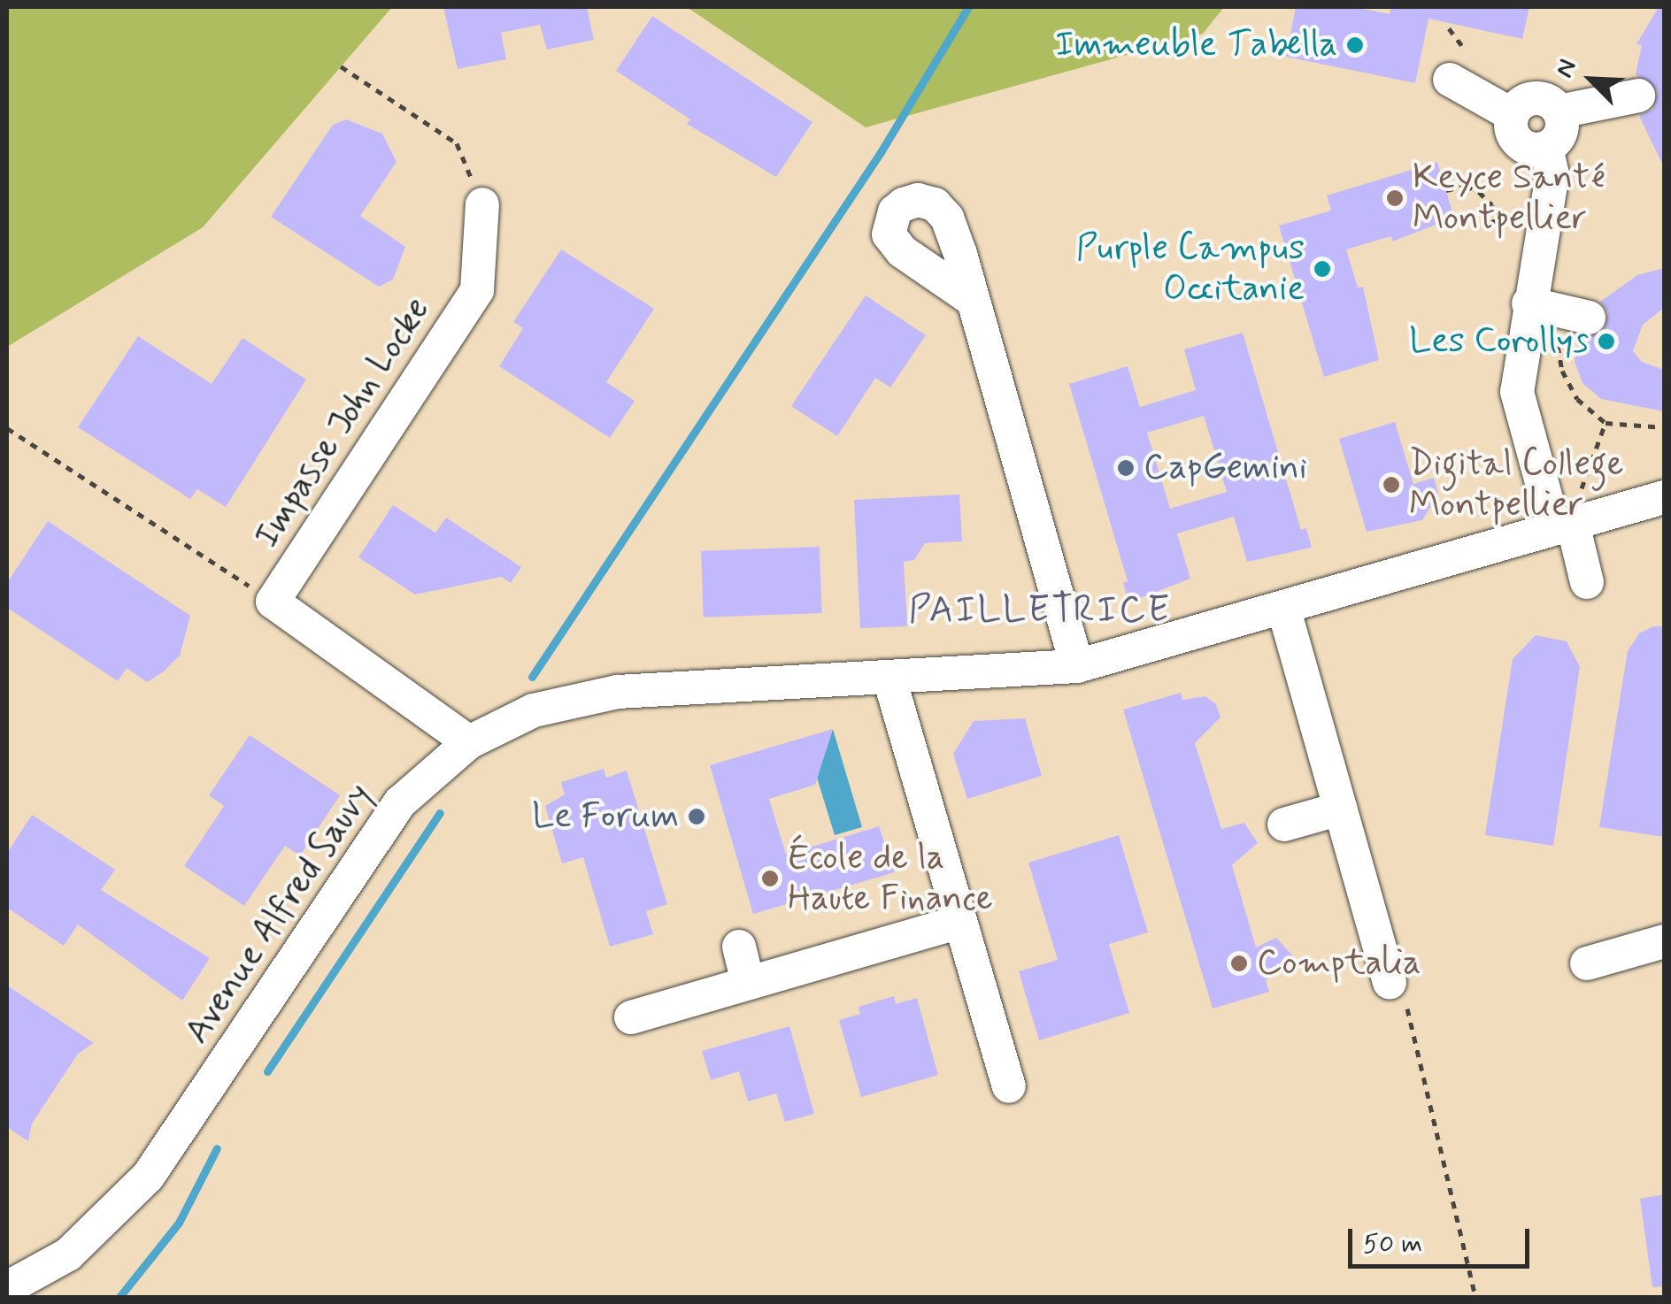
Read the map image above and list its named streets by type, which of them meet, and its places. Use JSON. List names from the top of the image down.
{
  "streets": {
    "street": ["Impasse John Locke", "Avenue Alfred Sauvy"]
  },
  "crossings": [
    ["Impasse John Locke", "Avenue Alfred Sauvy"]
  ],
  "districts": ["PAILLETRICE"],
  "places": [
    "Immeuble Tabella",
    "Keyce Santé Montpellier",
    "Purple Campus Occitanie",
    "Les Corollys",
    "CapGemini",
    "Digital College Montpellier",
    "Le Forum",
    "École de la Haute Finance",
    "Comptalia"
  ],
  "scale_bar": "50 m",
  "north": "top left"
}
